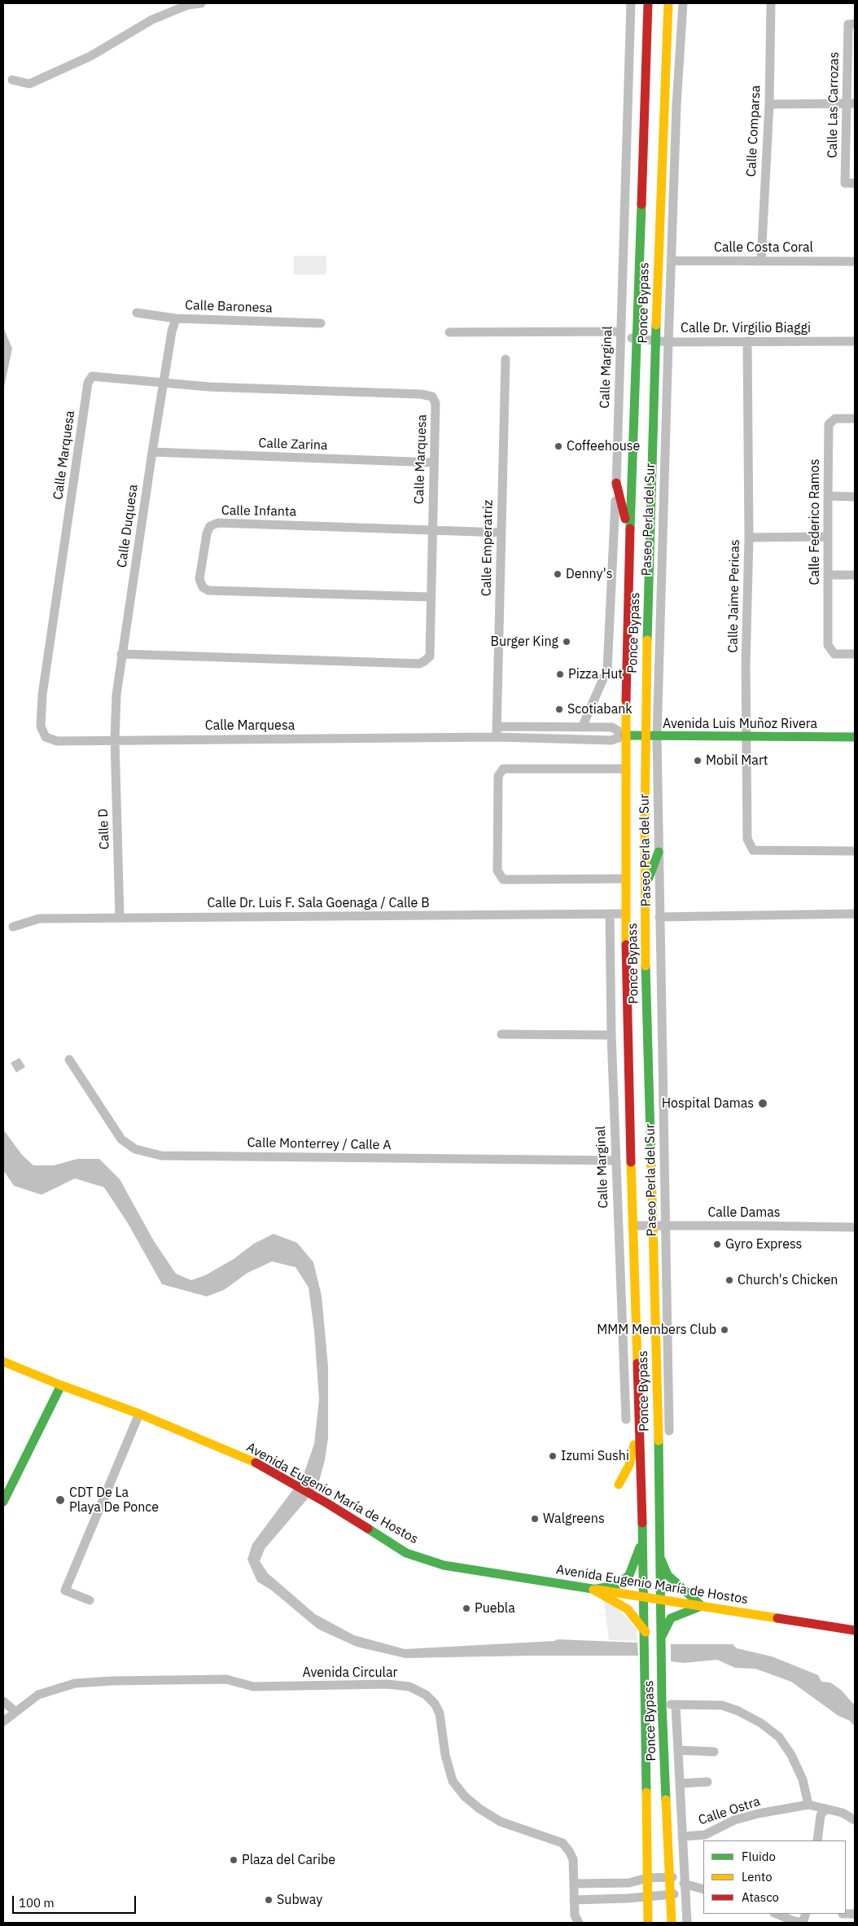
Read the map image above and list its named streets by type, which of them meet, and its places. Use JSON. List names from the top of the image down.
{
  "streets": {
    "main road": ["Ponce Bypass", "Avenida Luis Muñoz Rivera", "Avenida Eugenio María de Hostos"],
    "street": [
      "Calle Las Carrozas",
      "Calle Comparsa",
      "Calle Costa Coral",
      "Calle Baronesa",
      "Calle Dr. Virgilio Biaggi",
      "Calle Marginal",
      "Calle Zarina",
      "Calle Marquesa",
      "Calle Infanta",
      "Paseo Perla del Sur",
      "Calle Federico Ramos",
      "Calle Duquesa",
      "Calle Emperatriz",
      "Calle Jaime Pericas",
      "Calle D",
      "Calle Dr. Luis F. Sala Goenaga / Calle B",
      "Calle Monterrey / Calle A",
      "Calle Damas",
      "Avenida Circular",
      "Calle Ostra"
    ]
  },
  "crossings": [
    ["Calle Comparsa", "Calle Costa Coral"],
    ["Calle Costa Coral", "Paseo Perla del Sur"],
    ["Ponce Bypass", "Calle Dr. Virgilio Biaggi"],
    ["Ponce Bypass", "Calle Marquesa"],
    ["Ponce Bypass", "Avenida Luis Muñoz Rivera"],
    ["Ponce Bypass", "Calle Dr. Luis F. Sala Goenaga / Calle B"],
    ["Ponce Bypass", "Calle Damas"],
    ["Ponce Bypass", "Avenida Eugenio María de Hostos"],
    ["Calle Baronesa", "Calle Duquesa"],
    ["Calle Dr. Virgilio Biaggi", "Calle Marginal"],
    ["Calle Dr. Virgilio Biaggi", "Paseo Perla del Sur"],
    ["Calle Dr. Virgilio Biaggi", "Calle Jaime Pericas"],
    ["Calle Marginal", "Calle Dr. Luis F. Sala Goenaga / Calle B"],
    ["Calle Marginal", "Calle Monterrey / Calle A"],
    ["Calle Zarina", "Calle Marquesa"],
    ["Calle Zarina", "Calle Duquesa"],
    ["Calle Marquesa", "Calle Infanta"],
    ["Calle Marquesa", "Calle Duquesa"],
    ["Calle Marquesa", "Calle Emperatriz"],
    ["Calle Marquesa", "Avenida Luis Muñoz Rivera"],
    ["Calle Marquesa", "Calle D"],
    ["Calle Infanta", "Calle Emperatriz"],
    ["Paseo Perla del Sur", "Avenida Luis Muñoz Rivera"],
    ["Paseo Perla del Sur", "Calle Damas"],
    ["Calle Duquesa", "Calle D"],
    ["Calle Jaime Pericas", "Avenida Luis Muñoz Rivera"],
    ["Calle D", "Calle Dr. Luis F. Sala Goenaga / Calle B"]
  ],
  "places": [
    "Coffeehouse",
    "Denny's",
    "Burger King",
    "Pizza Hut",
    "Scotiabank",
    "Mobil Mart",
    "Hospital Damas",
    "Gyro Express",
    "Church's Chicken",
    "MMM Members Club",
    "Izumi Sushi",
    "CDT De La Playa De Ponce",
    "Walgreens",
    "Puebla",
    "Plaza del Caribe",
    "Subway"
  ],
  "legend": ["Fluido", "Lento", "Atasco"],
  "scale_bar": "100 m"
}
